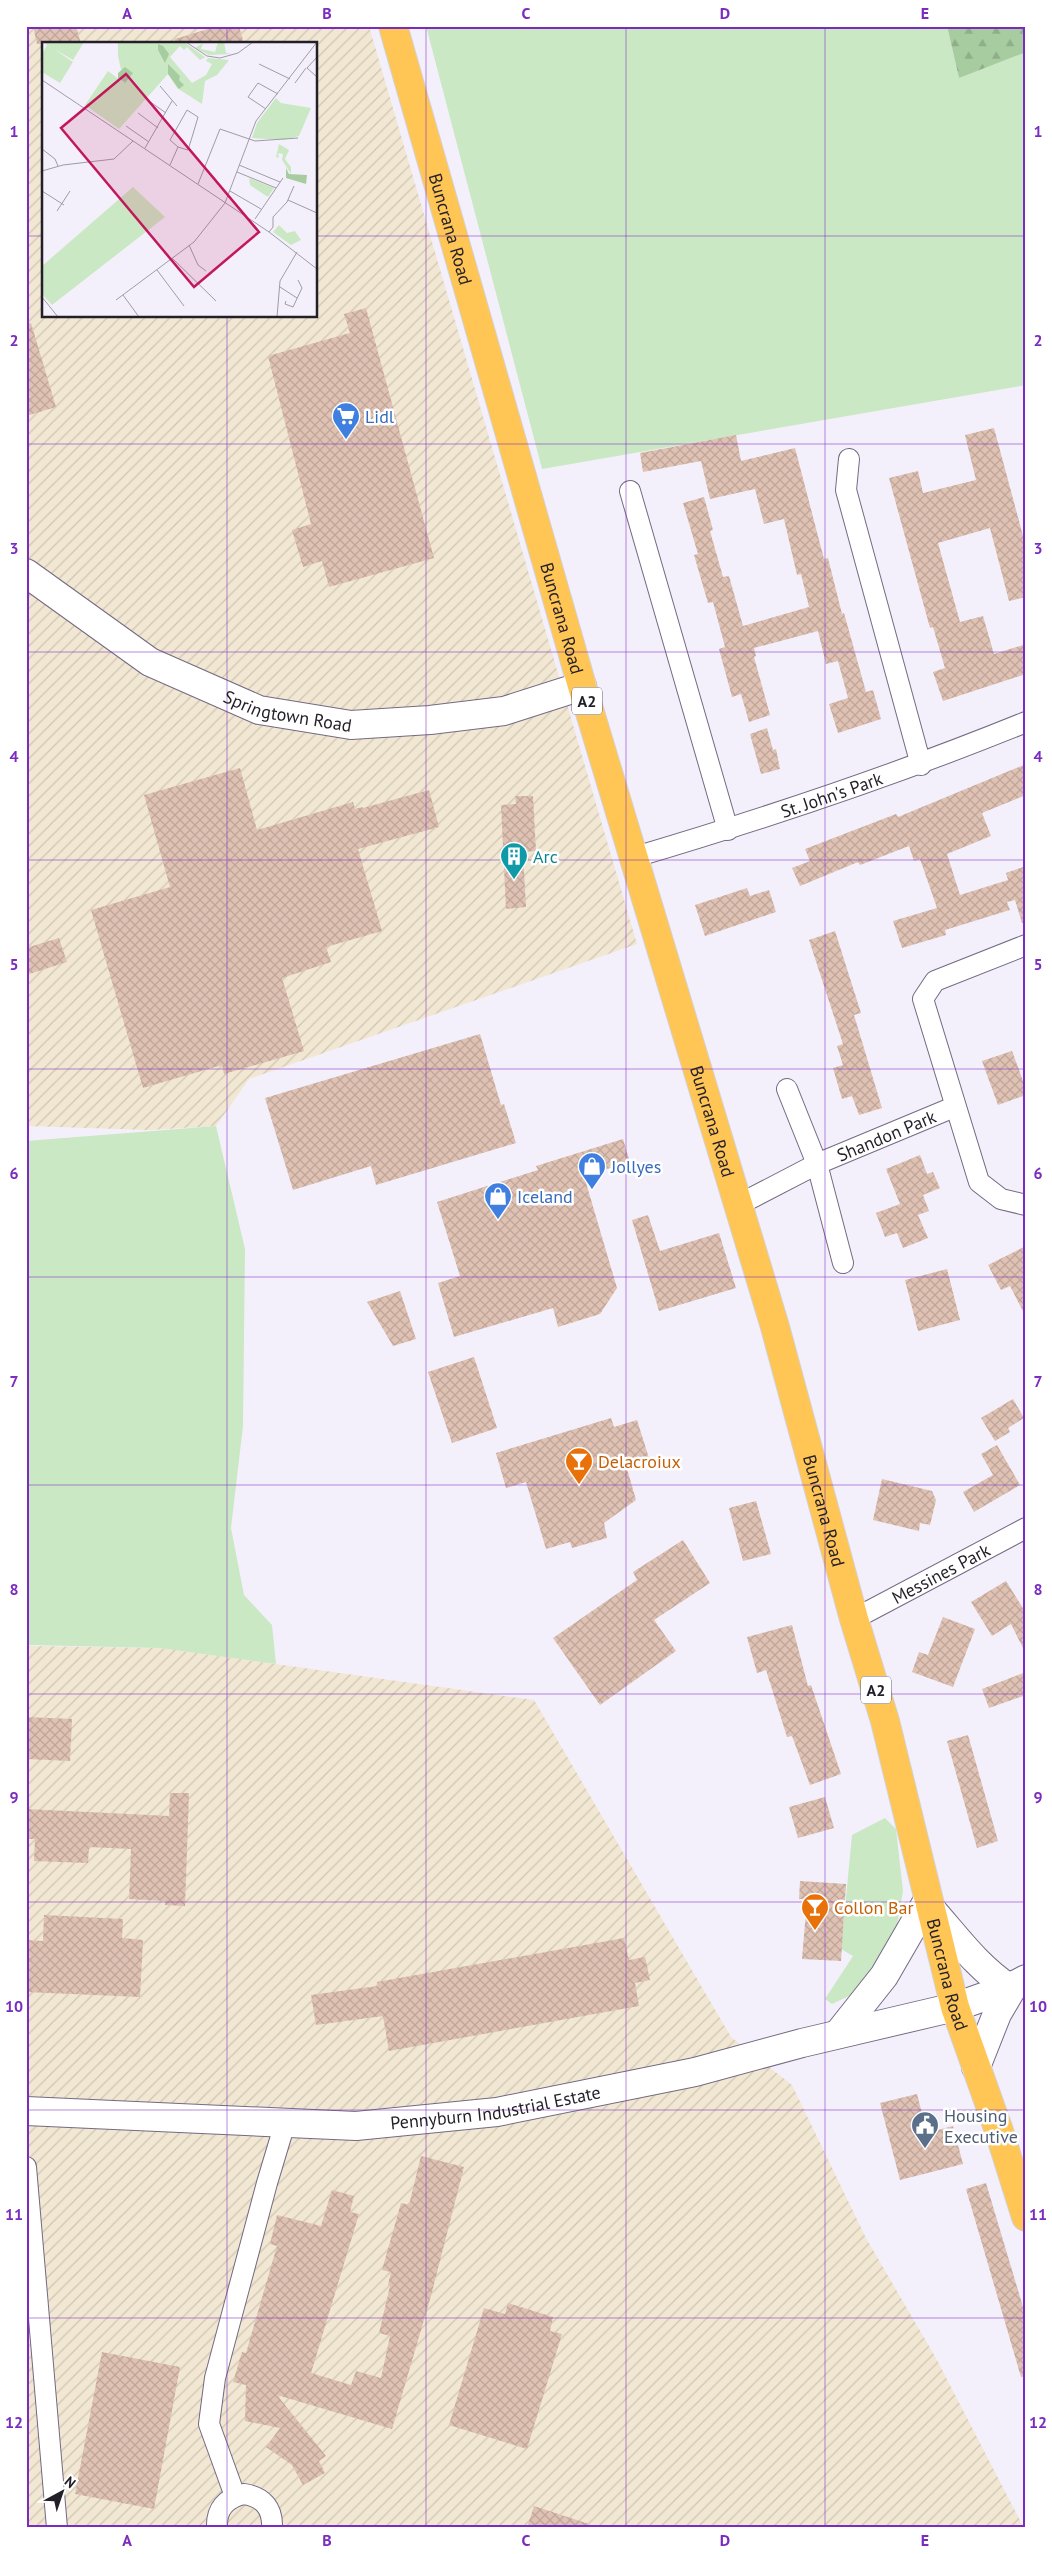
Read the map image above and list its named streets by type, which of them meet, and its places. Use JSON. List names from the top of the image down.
{
  "streets": {
    "highway": ["Buncrana Road", "A2"],
    "street": [
      "Springtown Road",
      "St. John's Park",
      "Shandon Park",
      "Messines Park",
      "Pennyburn Industrial Estate"
    ]
  },
  "crossings": [
    ["Buncrana Road", "Springtown Road"],
    ["Buncrana Road", "St. John's Park"],
    ["Buncrana Road", "Shandon Park"],
    ["Buncrana Road", "Messines Park"],
    ["Buncrana Road", "Pennyburn Industrial Estate"]
  ],
  "places": {
    "supermarket": ["Lidl"],
    "building": ["Arc"],
    "shop": ["Jollyes", "Iceland"],
    "bar": ["Delacroiux", "Collon Bar"],
    "public building": ["Housing Executive"]
  },
  "north": "top right",
  "grid": {
    "columns": [
      "A",
      "B",
      "C",
      "D",
      "E"
    ],
    "rows": [
      "1",
      "2",
      "3",
      "4",
      "5",
      "6",
      "7",
      "8",
      "9",
      "10",
      "11",
      "12"
    ]
  }
}
